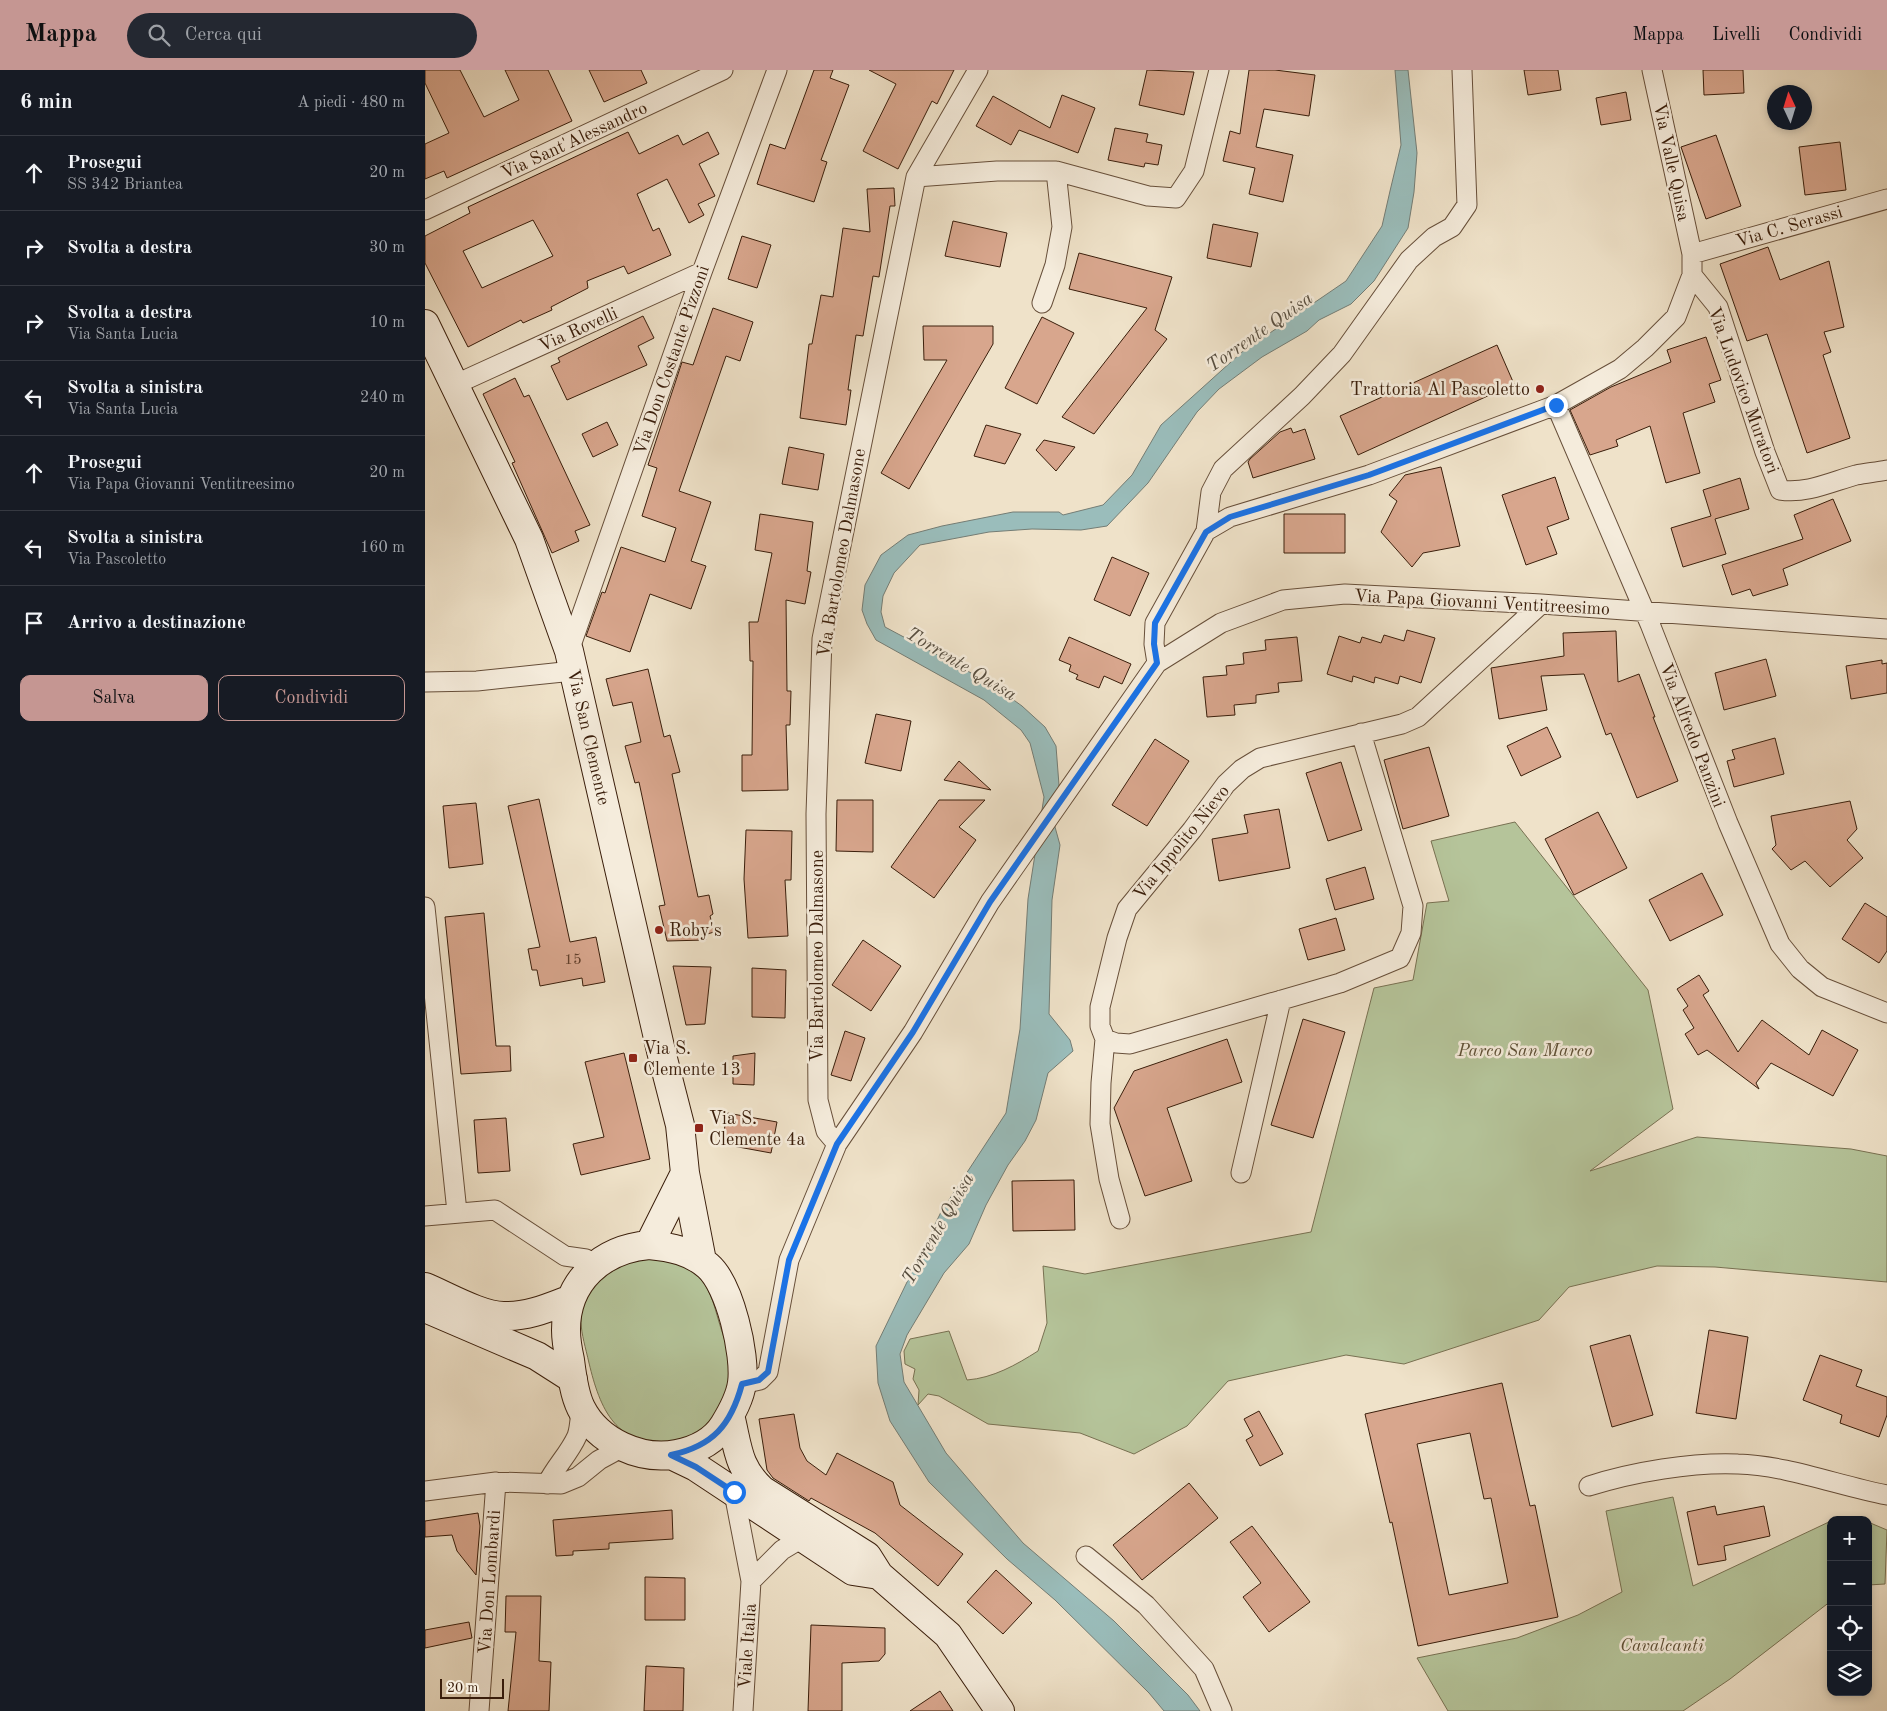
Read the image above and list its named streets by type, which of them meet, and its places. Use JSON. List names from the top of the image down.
{
  "streets": {
    "main road": ["Via San Clemente"],
    "street": [
      "Via Sant'Alessandro",
      "Via Valle Quisa",
      "Via C. Serassi",
      "Via Rovelli",
      "Via Don Costante Pizzoni",
      "Via Ludovico Muratori",
      "Via Bartolomeo Dalmasone",
      "Via Papa Giovanni Ventitreesimo",
      "Via Alfredo Panzini",
      "Via Ippolito Nievo",
      "Via Don Lombardi",
      "Viale Italia"
    ]
  },
  "crossings": [
    ["Via Valle Quisa", "Via C. Serassi"],
    ["Via Valle Quisa", "Via Ludovico Muratori"],
    ["Via Rovelli", "Via Don Costante Pizzoni"],
    ["Via Rovelli", "Via San Clemente"],
    ["Via Don Costante Pizzoni", "Via San Clemente"],
    ["Via Bartolomeo Dalmasone", "Via Papa Giovanni Ventitreesimo"],
    ["Via Papa Giovanni Ventitreesimo", "Via Alfredo Panzini"],
    ["Via Papa Giovanni Ventitreesimo", "Via Ippolito Nievo"]
  ],
  "water": ["Torrente Quisa"],
  "parks": ["Parco San Marco", "Cavalcanti"],
  "places": {
    "other": ["Trattoria Al Pascoletto", "Roby's"],
    "transit": ["Via S. Clemente 13", "Via S. Clemente 4a"]
  },
  "house_numbers": ["15"],
  "scale_bar": "20 m",
  "north": "top",
  "page": {
    "header": "Mappa",
    "search": "Cerca qui",
    "nav": ["Mappa", "Livelli", "Condividi"],
    "heading": ["6 min", "A piedi · 480 m"],
    "list": [
      ["Prosegui", "SS 342 Briantea", "20 m"],
      ["Svolta a destra", "30 m"],
      ["Svolta a destra", "Via Santa Lucia", "10 m"],
      ["Svolta a sinistra", "Via Santa Lucia", "240 m"],
      ["Prosegui", "Via Papa Giovanni Ventitreesimo", "20 m"],
      ["Svolta a sinistra", "Via Pascoletto", "160 m"],
      "Arrivo a destinazione"
    ],
    "buttons": ["Salva", "Condividi"],
    "map_buttons": ["+", "−"],
    "scale": "20 m"
  }
}
